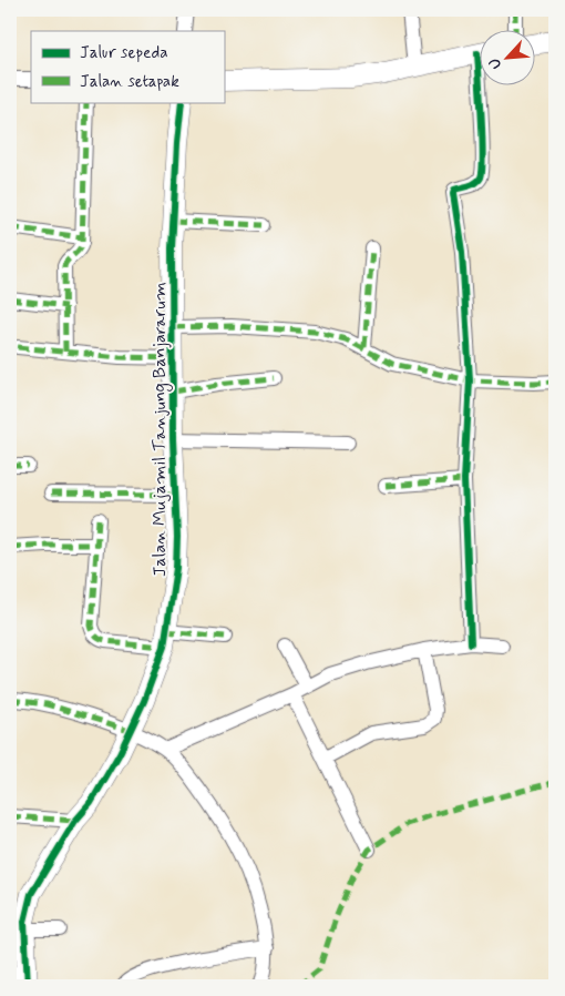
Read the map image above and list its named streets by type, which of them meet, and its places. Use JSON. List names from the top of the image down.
{
  "streets": {
    "street": ["Jalan Mujamil Tanjung Banjararum"]
  },
  "legend": ["Jalur sepeda", "Jalan setapak"],
  "north": "bottom left"
}
